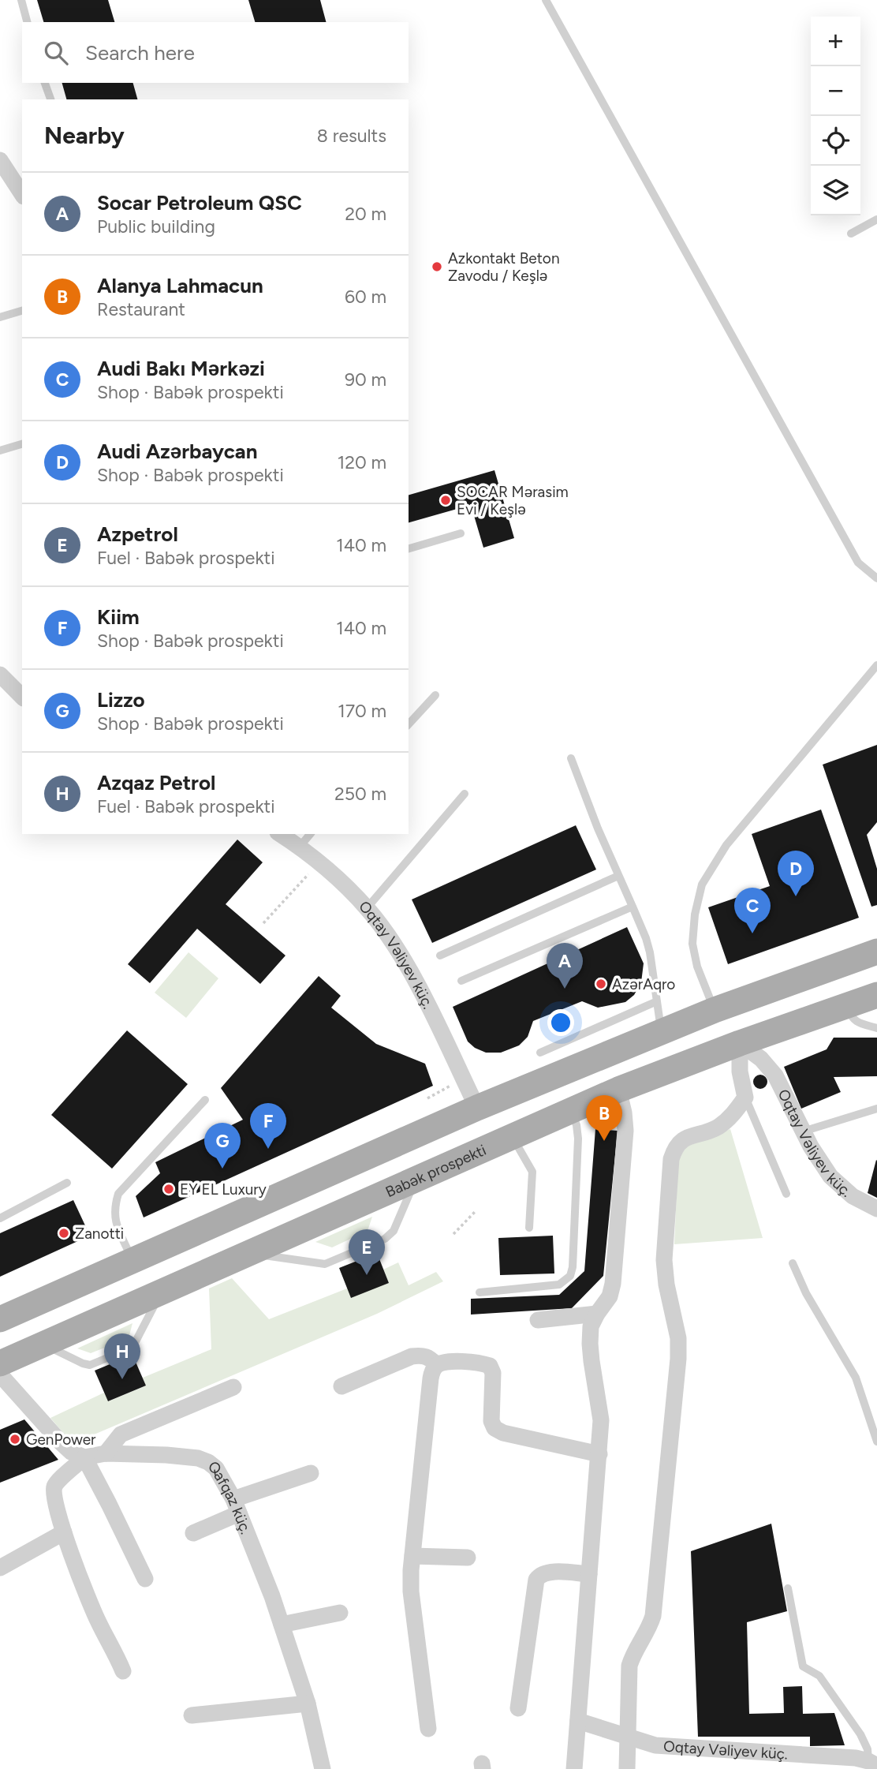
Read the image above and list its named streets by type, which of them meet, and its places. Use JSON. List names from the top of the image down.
{
  "streets": {
    "main road": ["Babək prospekti"],
    "street": ["Oqtay Vəliyev küç.", "Qafqaz küç."]
  },
  "crossings": [
    ["Oqtay Vəliyev küç.", "Babək prospekti"]
  ],
  "places": [
    "Azkontakt Beton Zavodu / Keşlə",
    "SOCAR Mərasim Evi / Keşlə",
    "AzərAqro",
    "EY EL Luxury",
    "Zanotti",
    "GenPower"
  ],
  "page": {
    "map_buttons": ["+", "−"],
    "search": "Search here",
    "heading": ["Nearby", "8 results"],
    "list": [
      {
        "mark": "A",
        "name": "Socar Petroleum QSC",
        "note": "Public building",
        "value": "20 m"
      },
      {
        "mark": "B",
        "name": "Alanya Lahmacun",
        "note": "Restaurant",
        "value": "60 m"
      },
      {
        "mark": "C",
        "name": "Audi Bakı Mərkəzi",
        "note": "Shop · Babək prospekti",
        "value": "90 m"
      },
      {
        "mark": "D",
        "name": "Audi Azərbaycan",
        "note": "Shop · Babək prospekti",
        "value": "120 m"
      },
      {
        "mark": "E",
        "name": "Azpetrol",
        "note": "Fuel · Babək prospekti",
        "value": "140 m"
      },
      {
        "mark": "F",
        "name": "Kiim",
        "note": "Shop · Babək prospekti",
        "value": "140 m"
      },
      {
        "mark": "G",
        "name": "Lizzo",
        "note": "Shop · Babək prospekti",
        "value": "170 m"
      },
      {
        "mark": "H",
        "name": "Azqaz Petrol",
        "note": "Fuel · Babək prospekti",
        "value": "250 m"
      }
    ],
    "pins": [
      "D",
      "C",
      "A",
      "B",
      "F",
      "G",
      "E",
      "H"
    ]
  }
}
